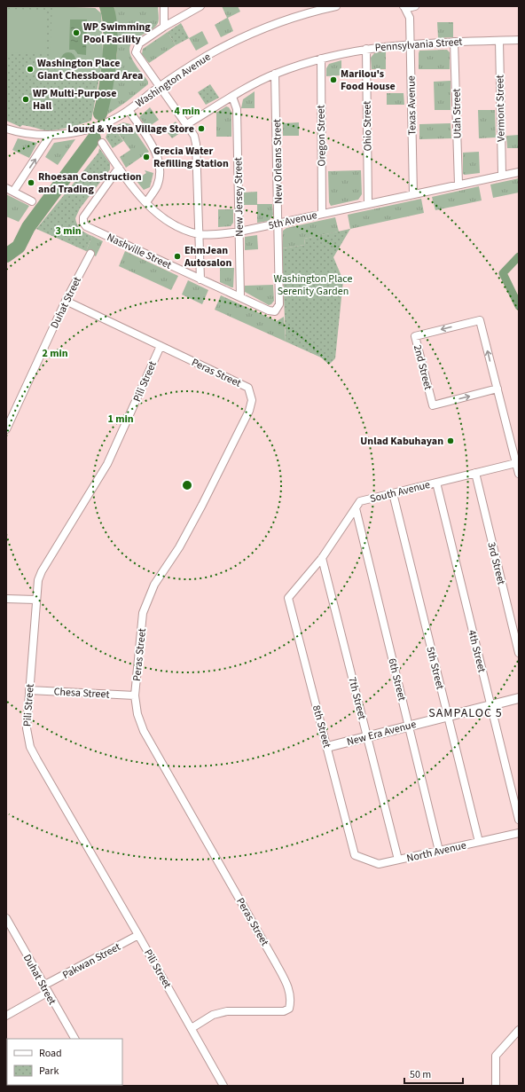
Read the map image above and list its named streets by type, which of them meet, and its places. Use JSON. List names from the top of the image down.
{
  "streets": {
    "street": [
      "Pennsylvania Street",
      "Washington Avenue",
      "Texas Avenue",
      "Vermont Street",
      "Utah Street",
      "Ohio Street",
      "Oregon Street",
      "New Orleans Street",
      "New Jersey Street",
      "5th Avenue",
      "Nashville Street",
      "Duhat Street",
      "2nd Street",
      "Peras Street",
      "Pili Street",
      "South Avenue",
      "3rd Street",
      "4th Street",
      "5th Street",
      "6th Street",
      "Chesa Street",
      "7th Street",
      "8th Street",
      "New Era Avenue",
      "North Avenue",
      "Pakwan Street"
    ]
  },
  "crossings": [
    ["Pennsylvania Street", "Texas Avenue"],
    ["Pennsylvania Street", "Vermont Street"],
    ["Pennsylvania Street", "Utah Street"],
    ["Pennsylvania Street", "Ohio Street"],
    ["Pennsylvania Street", "Oregon Street"],
    ["Pennsylvania Street", "New Orleans Street"],
    ["Pennsylvania Street", "New Jersey Street"],
    ["Texas Avenue", "5th Avenue"],
    ["Vermont Street", "5th Avenue"],
    ["Utah Street", "5th Avenue"],
    ["Ohio Street", "5th Avenue"],
    ["Oregon Street", "5th Avenue"],
    ["New Orleans Street", "5th Avenue"],
    ["New Orleans Street", "Nashville Street"],
    ["New Jersey Street", "5th Avenue"],
    ["New Jersey Street", "Nashville Street"],
    ["5th Avenue", "Nashville Street"],
    ["Duhat Street", "Peras Street"],
    ["Duhat Street", "Pakwan Street"],
    ["2nd Street", "South Avenue"],
    ["Peras Street", "Pili Street"],
    ["Peras Street", "Chesa Street"],
    ["Pili Street", "Chesa Street"],
    ["Pili Street", "Pakwan Street"],
    ["South Avenue", "3rd Street"],
    ["South Avenue", "4th Street"],
    ["South Avenue", "5th Street"],
    ["South Avenue", "6th Street"],
    ["South Avenue", "7th Street"],
    ["South Avenue", "8th Street"],
    ["4th Street", "New Era Avenue"],
    ["5th Street", "New Era Avenue"],
    ["5th Street", "North Avenue"],
    ["6th Street", "New Era Avenue"],
    ["6th Street", "North Avenue"],
    ["7th Street", "New Era Avenue"],
    ["7th Street", "North Avenue"],
    ["8th Street", "New Era Avenue"],
    ["8th Street", "North Avenue"]
  ],
  "districts": ["SAMPALOC 5"],
  "parks": ["Washington Place Serenity Garden"],
  "places": [
    "WP Swimming Pool Facility",
    "Washington Place Giant Chessboard Area",
    "Marilou's Food House",
    "WP Multi-Purpose Hall",
    "Lourd & Yesha Village Store",
    "Grecia Water Refilling Station",
    "Rhoesan Construction and Trading",
    "EhmJean Autosalon",
    "Unlad Kabuhayan"
  ],
  "legend": ["Road", "Park"],
  "scale_bar": "50 m",
  "rings": [
    "4 min",
    "3 min",
    "2 min",
    "1 min"
  ]
}
